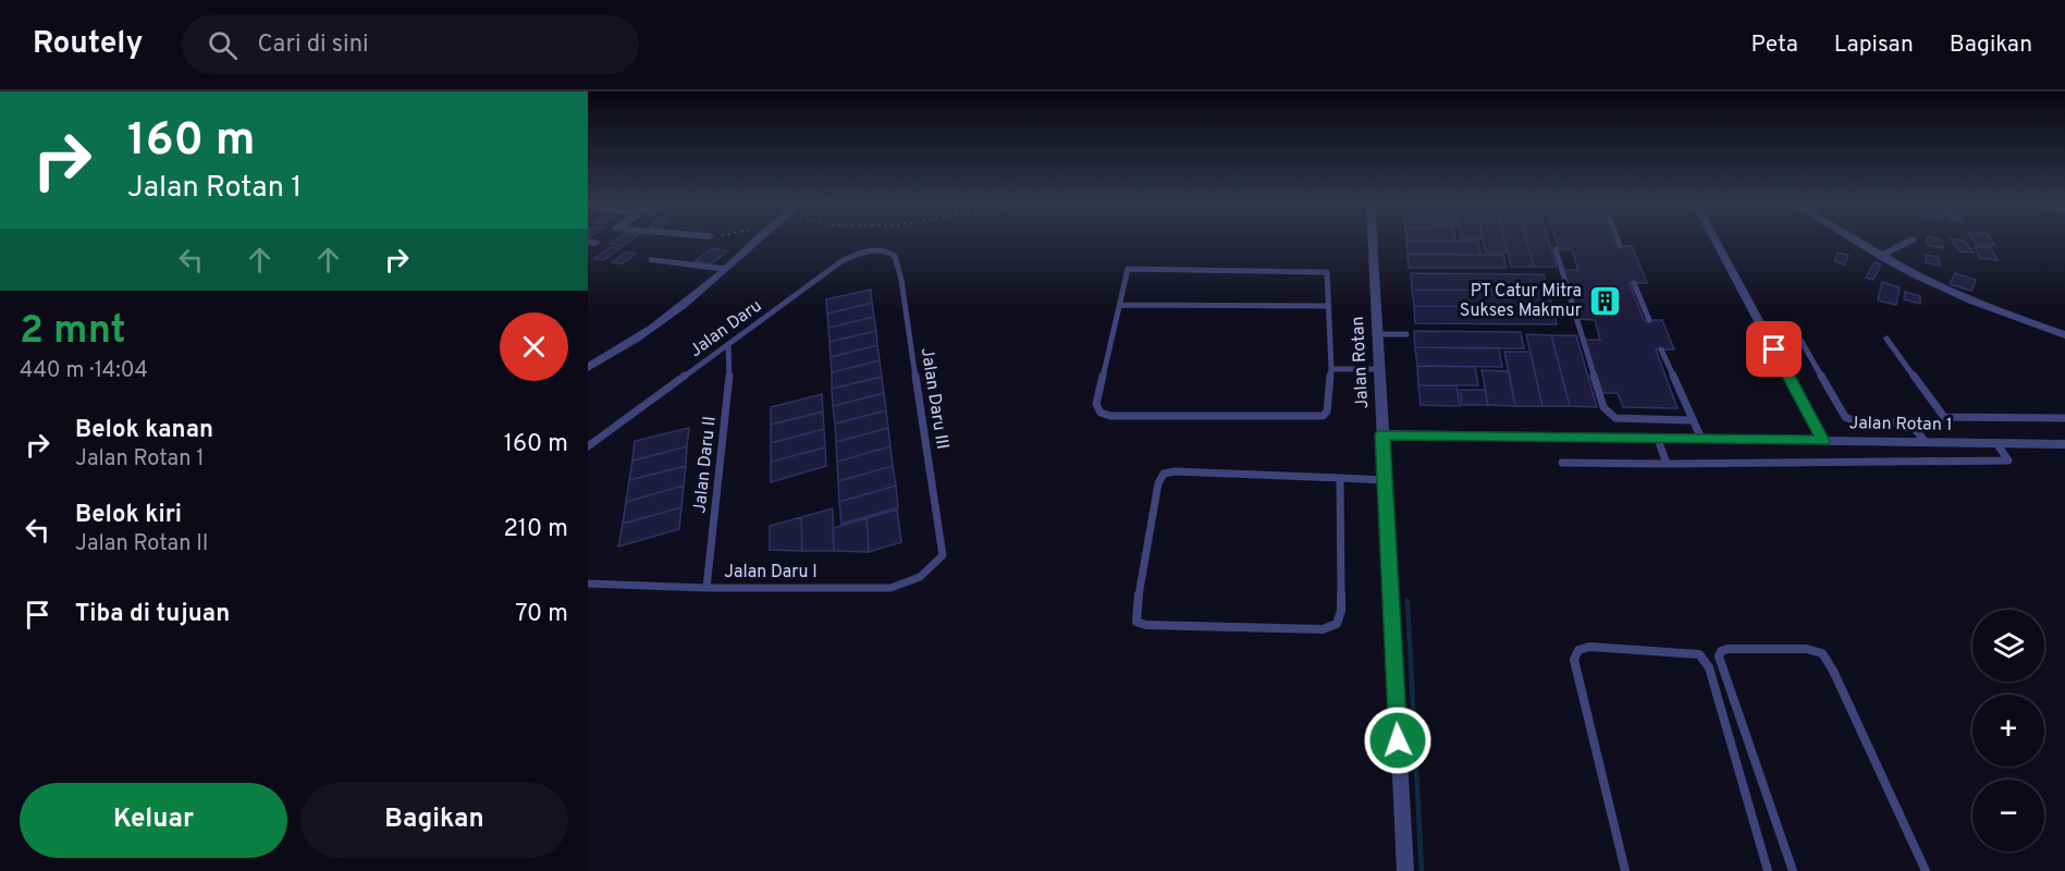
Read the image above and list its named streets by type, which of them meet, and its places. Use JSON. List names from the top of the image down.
{
  "streets": {
    "street": ["Jalan Rotan", "Jalan Rotan 1"],
    "lane": [
      "Jalan Daru",
      "Jalan Daru III",
      "Jalan Daru II",
      "Jalan Daru I"
    ]
  },
  "crossings": [
    ["Jalan Daru", "Jalan Daru III"],
    ["Jalan Daru", "Jalan Daru II"],
    ["Jalan Rotan", "Jalan Rotan 1"],
    ["Jalan Daru III", "Jalan Daru I"],
    ["Jalan Daru II", "Jalan Daru I"]
  ],
  "places": {
    "building": ["PT Catur Mitra Sukses Makmur"]
  },
  "page": {
    "header": "Routely",
    "search": "Cari di sini",
    "nav": ["Peta", "Lapisan", "Bagikan"],
    "turn": ["160 m", "Jalan Rotan 1"],
    "heading": ["2 mnt", "440 m · 14:04"],
    "list": [
      {
        "name": "Belok kanan",
        "note": "Jalan Rotan 1",
        "value": "160 m"
      },
      {
        "name": "Belok kiri",
        "note": "Jalan Rotan II",
        "value": "210 m"
      },
      {
        "name": "Tiba di tujuan",
        "value": "70 m"
      }
    ],
    "map_buttons": ["+", "−"],
    "buttons": ["Keluar", "Bagikan"]
  }
}
